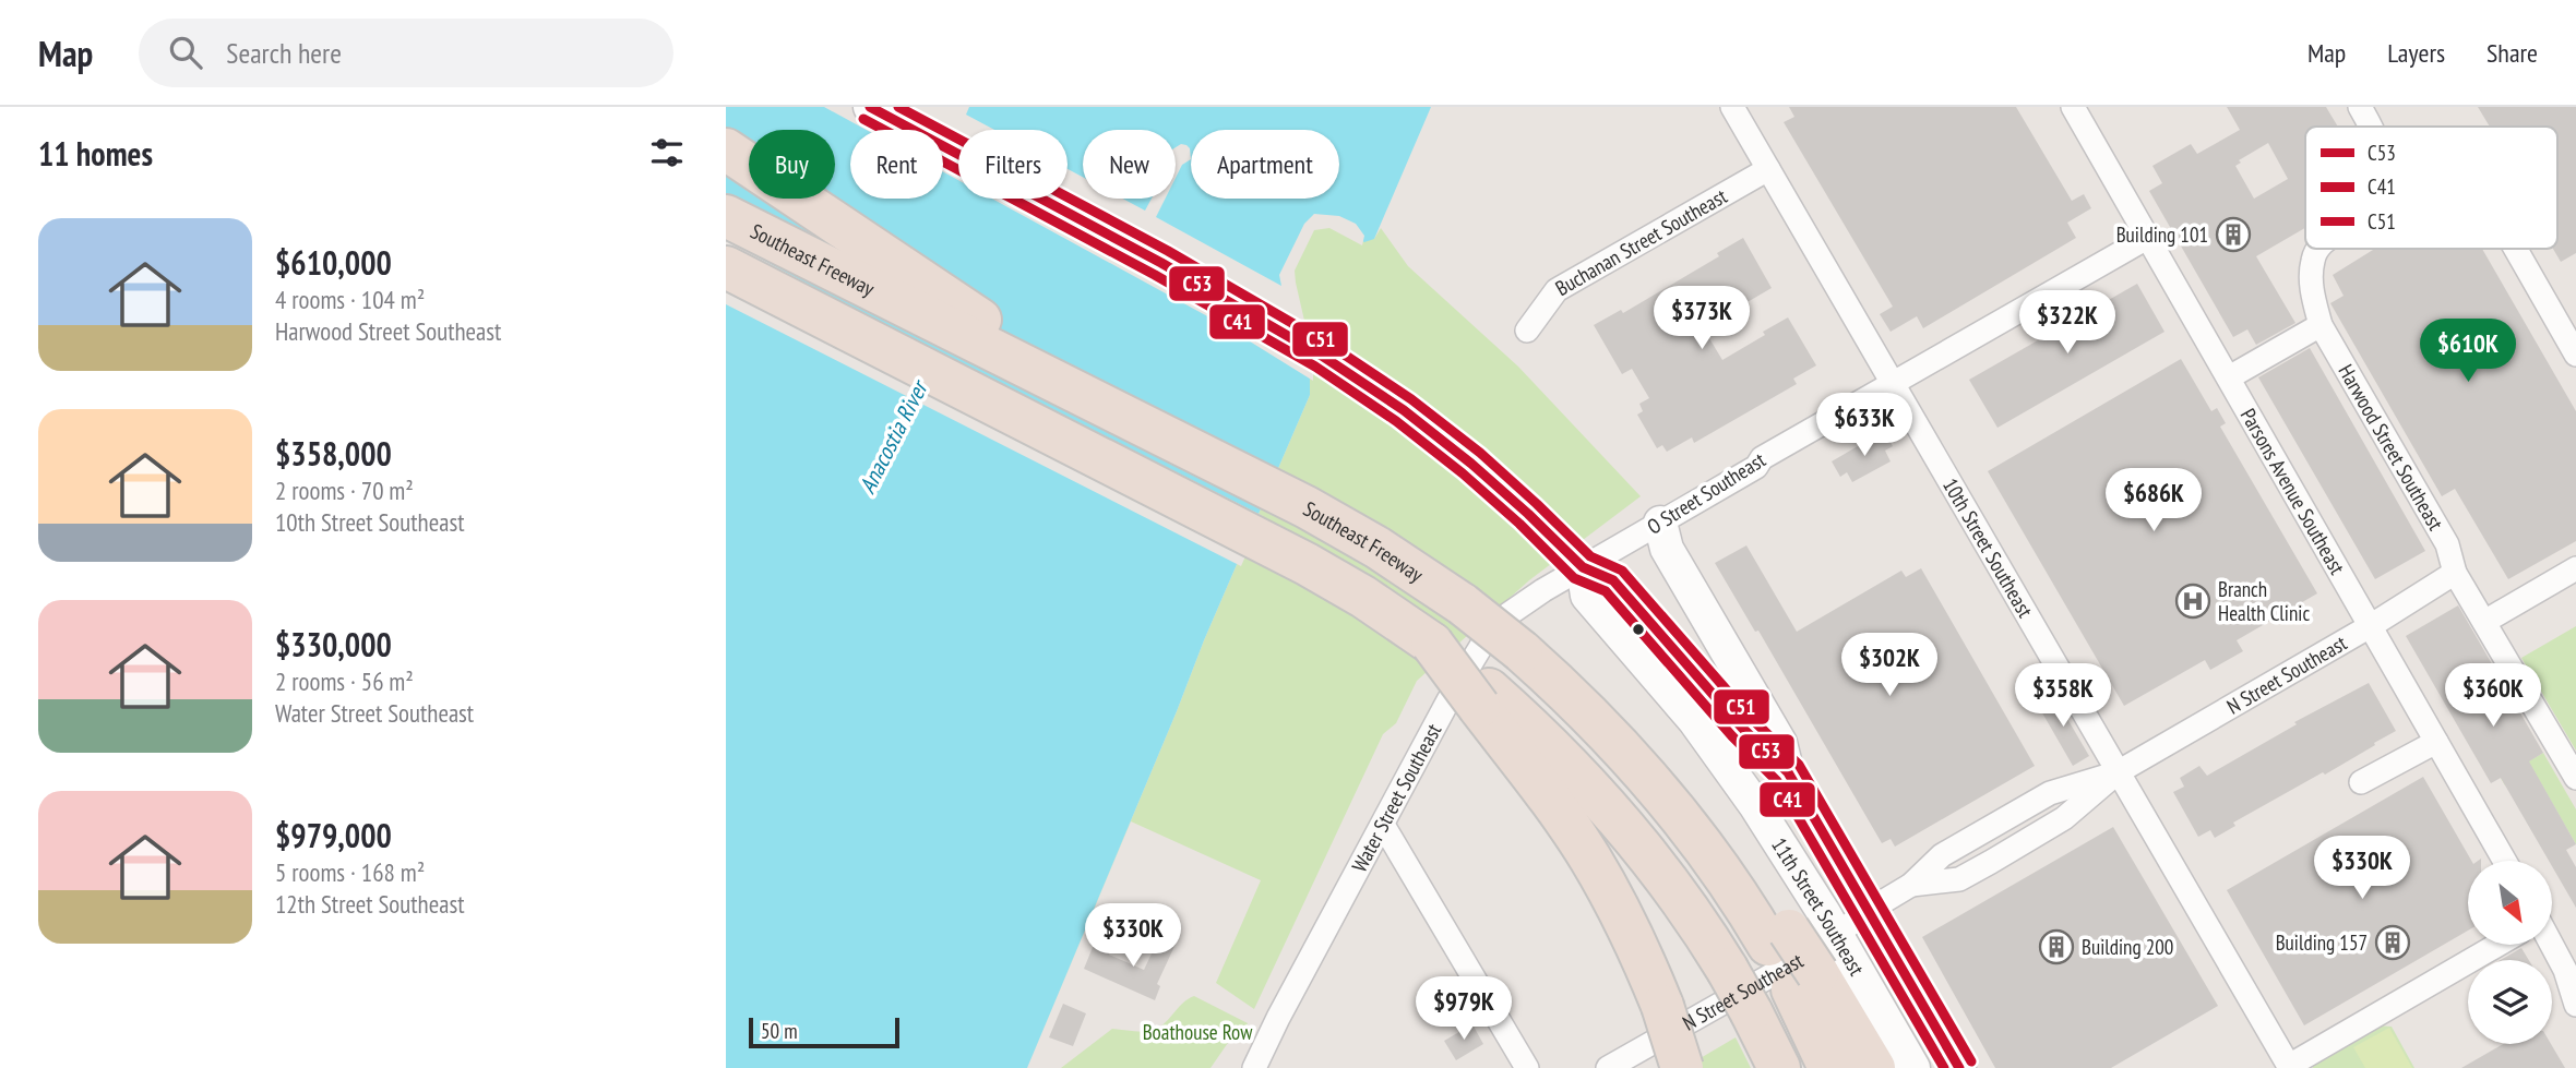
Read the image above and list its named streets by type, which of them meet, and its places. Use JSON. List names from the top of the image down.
{
  "streets": {
    "highway": ["Southeast Freeway"],
    "main road": ["11th Street Southeast"],
    "street": [
      "Buchanan Street Southeast",
      "Harwood Street Southeast",
      "Parsons Avenue Southeast",
      "O Street Southeast",
      "10th Street Southeast",
      "N Street Southeast",
      "Water Street Southeast"
    ]
  },
  "crossings": [
    ["Buchanan Street Southeast", "10th Street Southeast"],
    ["Harwood Street Southeast", "N Street Southeast"],
    ["Parsons Avenue Southeast", "O Street Southeast"],
    ["Parsons Avenue Southeast", "N Street Southeast"],
    ["O Street Southeast", "10th Street Southeast"],
    ["O Street Southeast", "Water Street Southeast"],
    ["O Street Southeast", "11th Street Southeast"],
    ["10th Street Southeast", "N Street Southeast"],
    ["N Street Southeast", "11th Street Southeast"],
    ["Water Street Southeast", "11th Street Southeast"]
  ],
  "water": ["Anacostia River"],
  "parks": ["Boathouse Row"],
  "places": {
    "building": ["Building 101", "Building 157", "Building 200"],
    "hospital": ["Branch Health Clinic"]
  },
  "lines": ["transit line C53", "transit line C51", "transit line C41"],
  "legend": ["C53", "C41", "C51"],
  "scale_bar": "50 m",
  "north": "bottom right",
  "page": {
    "header": "Map",
    "search": "Search here",
    "nav": ["Map", "Layers", "Share"],
    "heading": "11 homes",
    "chip": [
      "Buy",
      "Rent",
      "Filters",
      "New",
      "Apartment"
    ],
    "list": [
      {
        "name": "$610,000",
        "note": "4 rooms · 104 m² · Harwood Street Southeast"
      },
      {
        "name": "$358,000",
        "note": "2 rooms · 70 m² · 10th Street Southeast"
      },
      {
        "name": "$330,000",
        "note": "2 rooms · 56 m² · Water Street Southeast"
      },
      {
        "name": "$979,000",
        "note": "5 rooms · 168 m² · 12th Street Southeast"
      }
    ],
    "price": [
      "$373K",
      "$322K",
      "$610K",
      "$633K",
      "$686K",
      "$302K",
      "$358K",
      "$360K",
      "$330K",
      "$330K",
      "$979K"
    ],
    "scale": "50 m"
  }
}
